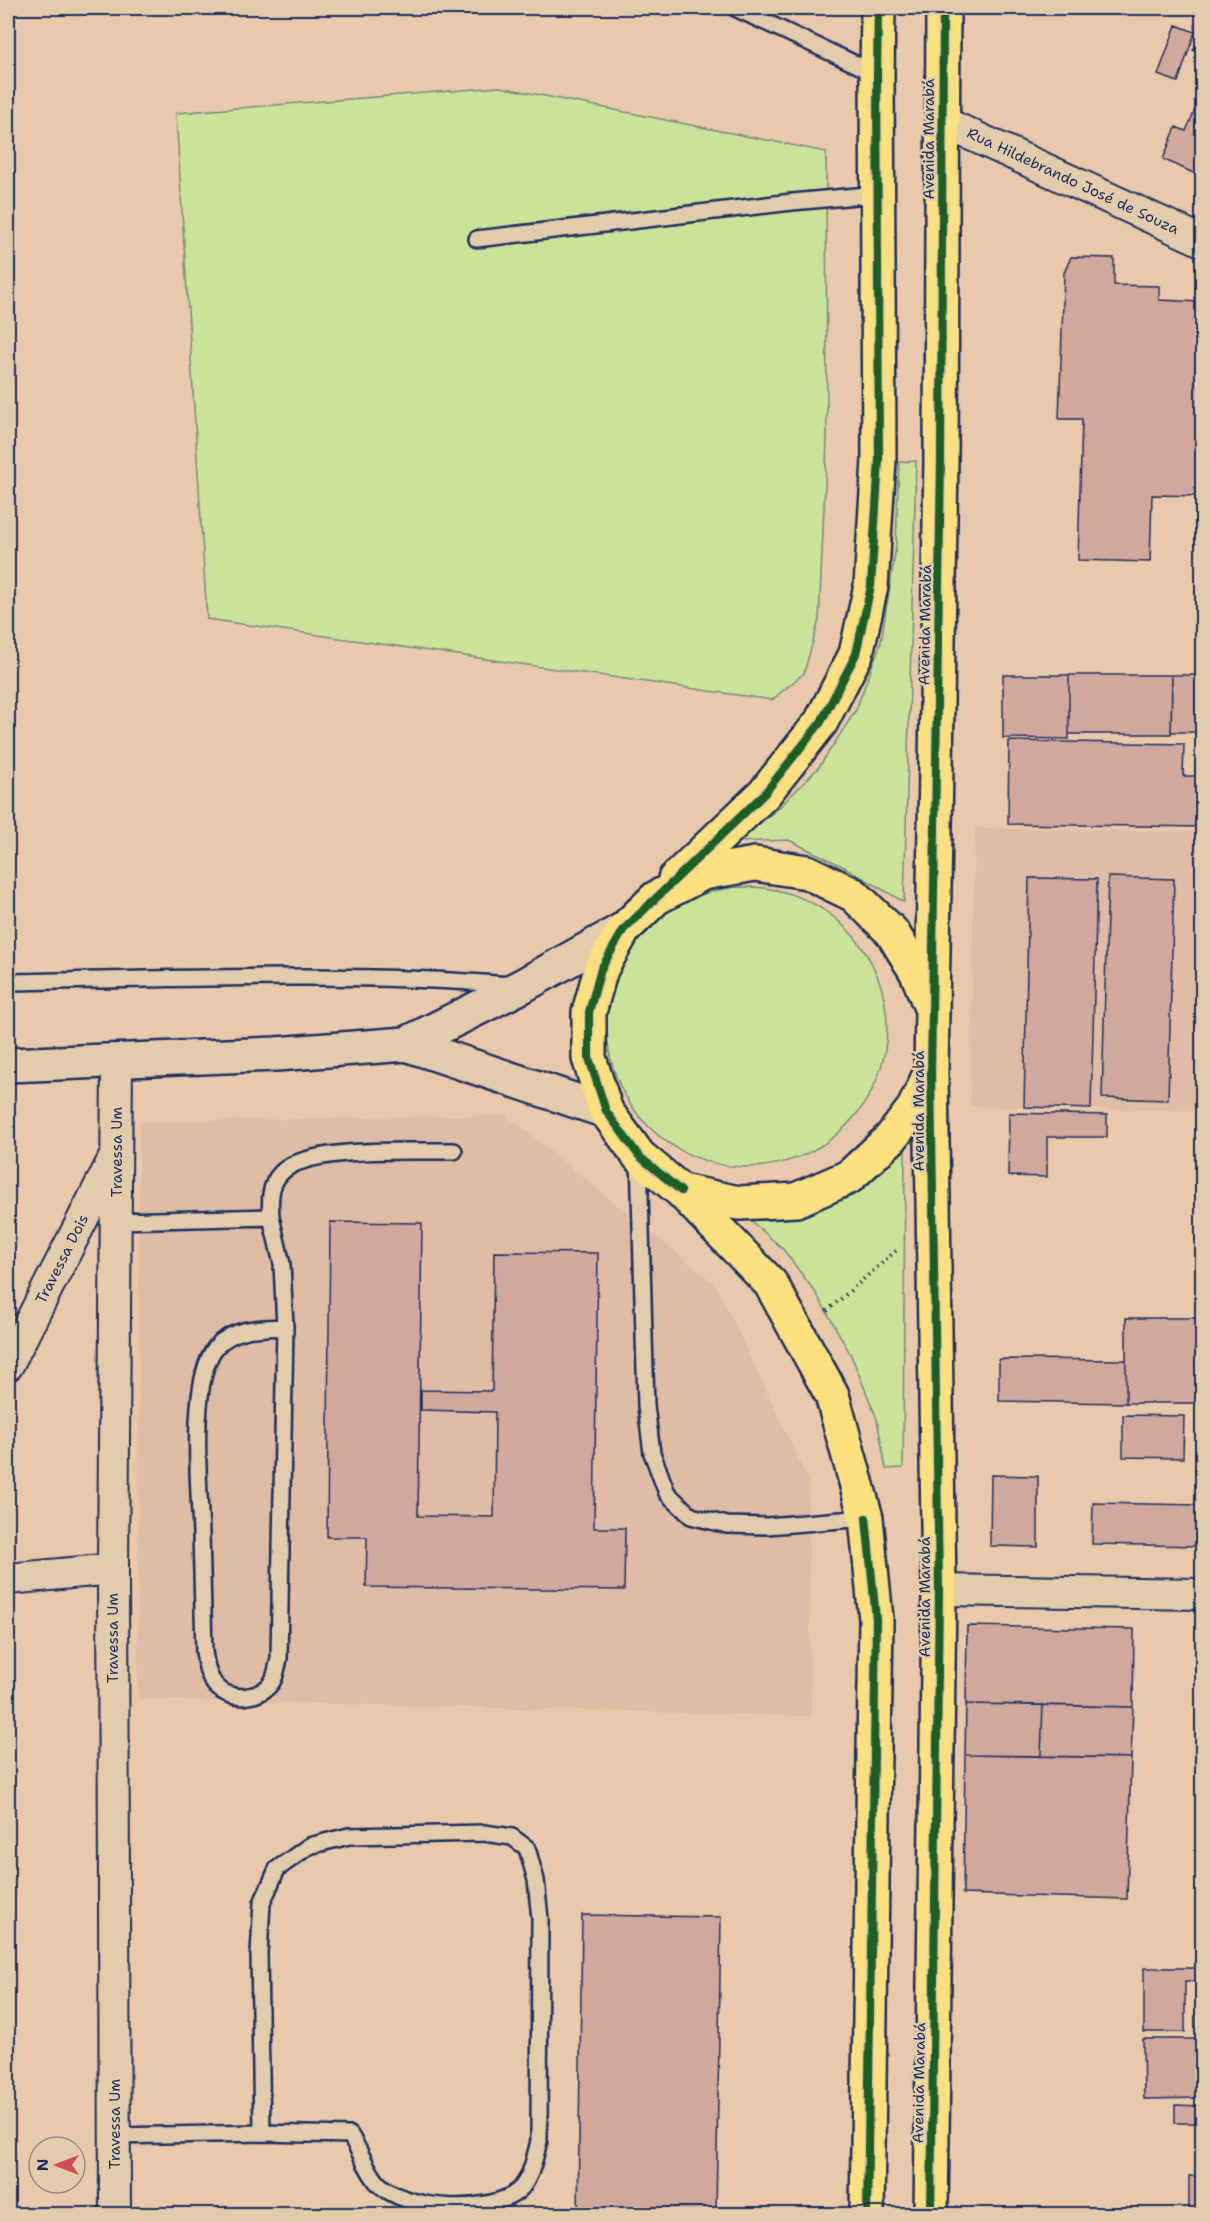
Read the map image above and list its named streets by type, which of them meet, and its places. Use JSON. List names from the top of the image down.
{
  "streets": {
    "main road": ["Avenida Marabá"],
    "street": ["Rua Hildebrando José de Souza", "Travessa Um", "Travessa Dois"]
  },
  "crossings": [
    ["Avenida Marabá", "Rua Hildebrando José de Souza"],
    ["Travessa Um", "Travessa Dois"]
  ],
  "north": "left"
}
